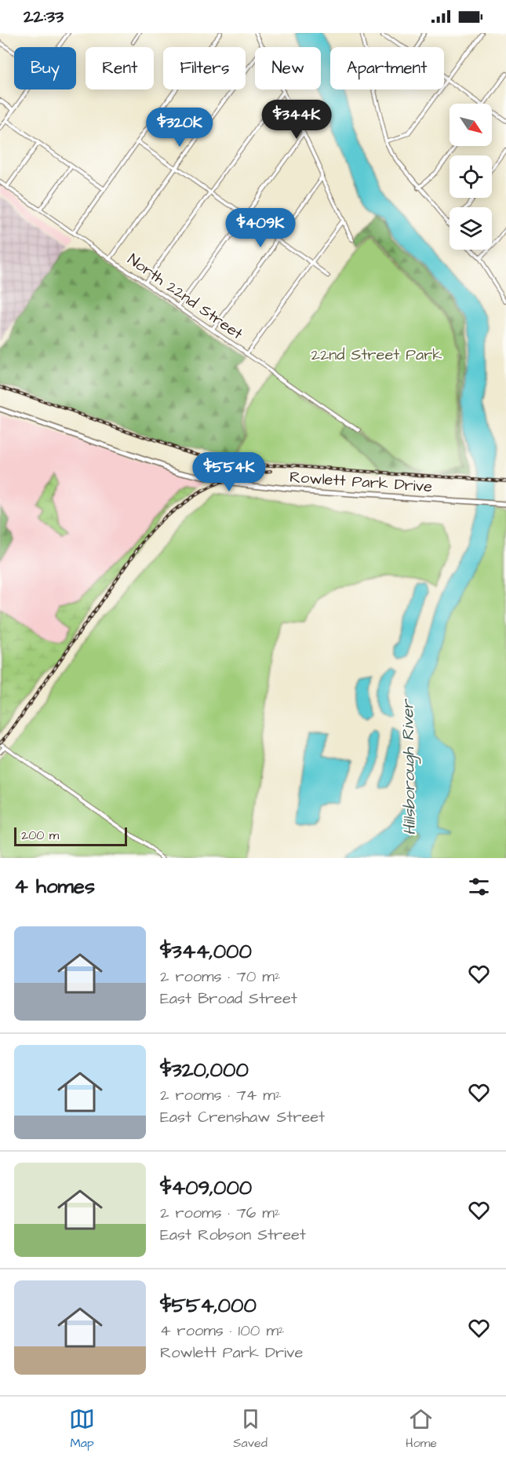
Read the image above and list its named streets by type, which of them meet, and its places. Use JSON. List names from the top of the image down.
{
  "streets": {
    "street": ["North 22nd Street", "Rowlett Park Drive"]
  },
  "water": ["Hillsborough River"],
  "parks": ["22nd Street Park"],
  "scale_bar": "200 m",
  "north": "bottom right",
  "page": {
    "status": "22:33",
    "chip": [
      "Buy",
      "Rent",
      "Filters",
      "New",
      "Apartment"
    ],
    "price": [
      "$344K",
      "$320K",
      "$409K",
      "$554K"
    ],
    "scale": "200 m",
    "heading": "4 homes",
    "list": [
      {
        "name": "$344,000",
        "note": "2 rooms · 70 m² · East Broad Street"
      },
      {
        "name": "$320,000",
        "note": "2 rooms · 74 m² · East Crenshaw Street"
      },
      {
        "name": "$409,000",
        "note": "2 rooms · 76 m² · East Robson Street"
      },
      {
        "name": "$554,000",
        "note": "4 rooms · 100 m² · Rowlett Park Drive"
      }
    ],
    "tabs": ["Map", "Saved", "Home"]
  }
}
